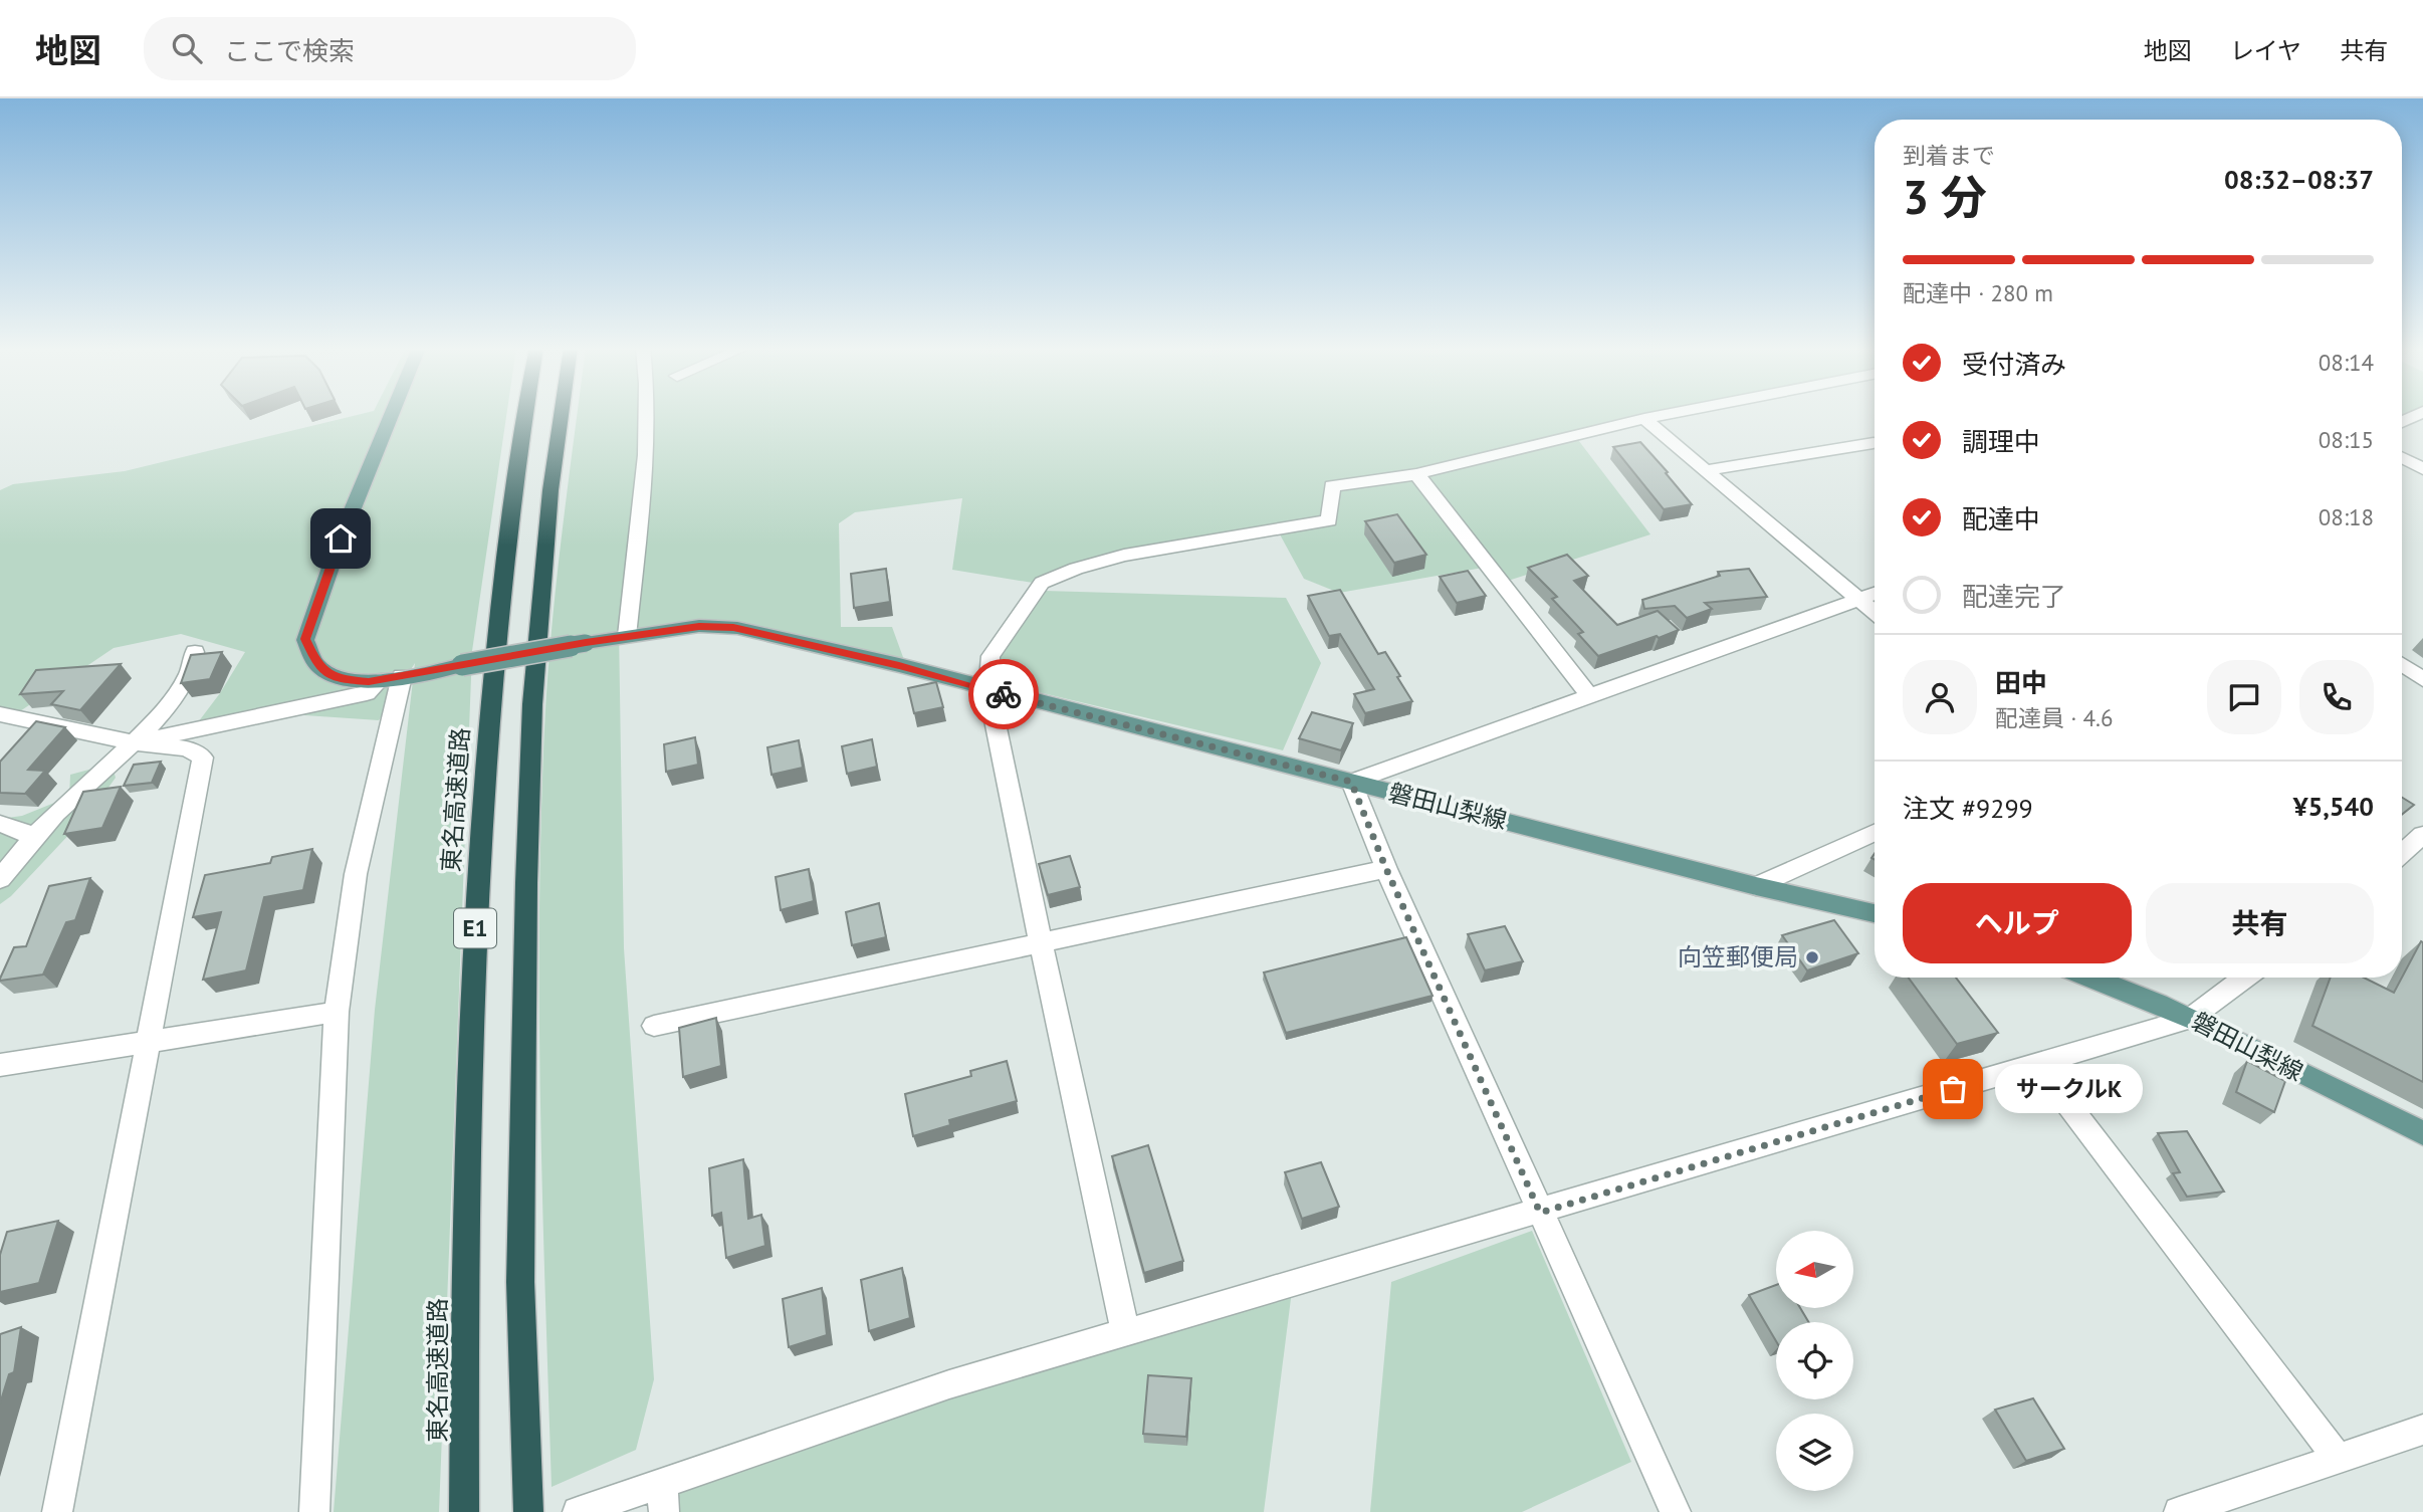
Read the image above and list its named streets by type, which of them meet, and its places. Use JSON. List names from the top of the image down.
{
  "streets": {
    "highway": ["東名高速道路", "E1"],
    "main road": ["磐田山梨線"]
  },
  "places": ["向笠郵便局", "サークルK"],
  "north": "left",
  "page": {
    "header": "地図",
    "search": "ここで検索",
    "nav": ["地図", "レイヤ", "共有"],
    "heading": ["3 分", "到着まで", "08:32–08:37"],
    "panel": [
      "田中",
      "配達員 · 4.6",
      "注文 #9299",
      "¥5,540"
    ],
    "bar": "配達中 · 280 m",
    "list": [
      ["受付済み", "08:14"],
      ["調理中", "08:15"],
      ["配達中", "08:18"],
      "配達完了"
    ],
    "buttons": ["ヘルプ", "共有"],
    "bubble": "サークルK"
  }
}
